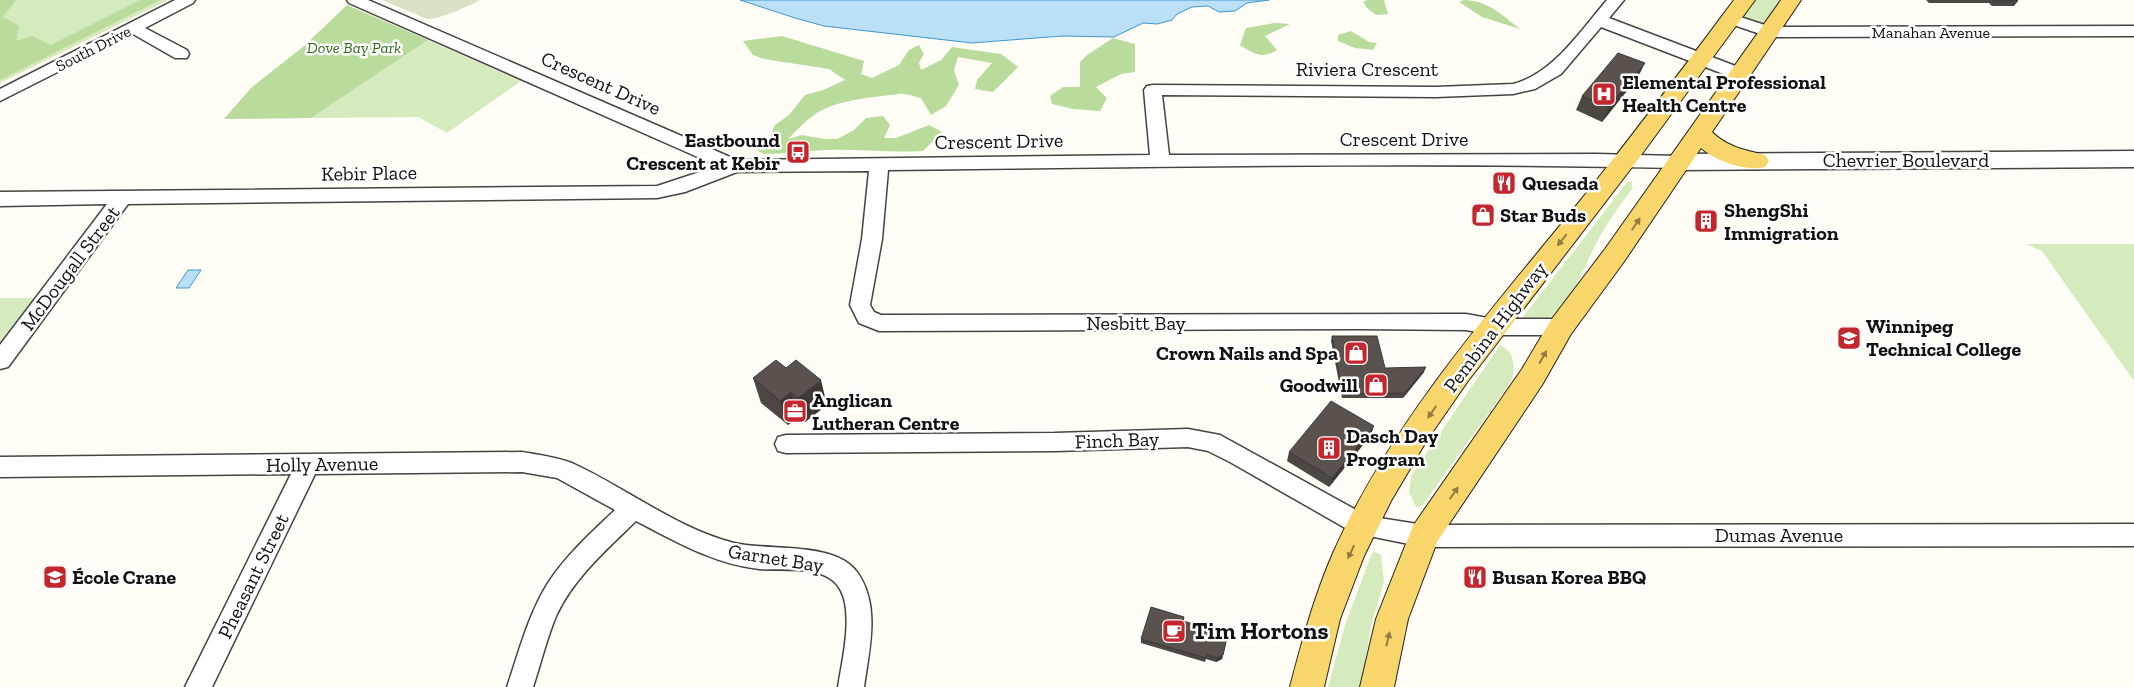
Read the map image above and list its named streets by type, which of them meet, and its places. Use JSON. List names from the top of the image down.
{
  "streets": {
    "main road": ["Pembina Highway"],
    "street": [
      "Manahan Avenue",
      "South Drive",
      "Riviera Crescent",
      "Crescent Drive",
      "Chevrier Boulevard",
      "Kebir Place",
      "McDougall Street",
      "Nesbitt Bay",
      "Finch Bay",
      "Holly Avenue",
      "Dumas Avenue",
      "Garnet Bay",
      "Pheasant Street"
    ]
  },
  "crossings": [
    ["Manahan Avenue", "Pembina Highway"],
    ["Riviera Crescent", "Crescent Drive"],
    ["Crescent Drive", "Chevrier Boulevard"],
    ["Crescent Drive", "Kebir Place"],
    ["Crescent Drive", "Nesbitt Bay"],
    ["Crescent Drive", "Pembina Highway"],
    ["Kebir Place", "McDougall Street"],
    ["Nesbitt Bay", "Pembina Highway"],
    ["Pembina Highway", "Finch Bay"],
    ["Finch Bay", "Dumas Avenue"],
    ["Holly Avenue", "Garnet Bay"],
    ["Holly Avenue", "Pheasant Street"]
  ],
  "parks": ["Dove Bay Park"],
  "places": {
    "hospital": ["Elemental Professional Health Centre"],
    "bus stop": ["Eastbound Crescent at Kebir"],
    "restaurant": ["Quesada", "Busan Korea BBQ"],
    "shop": ["Star Buds", "Crown Nails and Spa", "Goodwill"],
    "building": ["ShengShi Immigration", "Dasch Day Program"],
    "school or university": ["Winnipeg Technical College", "École Crane"],
    "office": ["Anglican Lutheran Centre"],
    "cafe": ["Tim Hortons"]
  }
}
